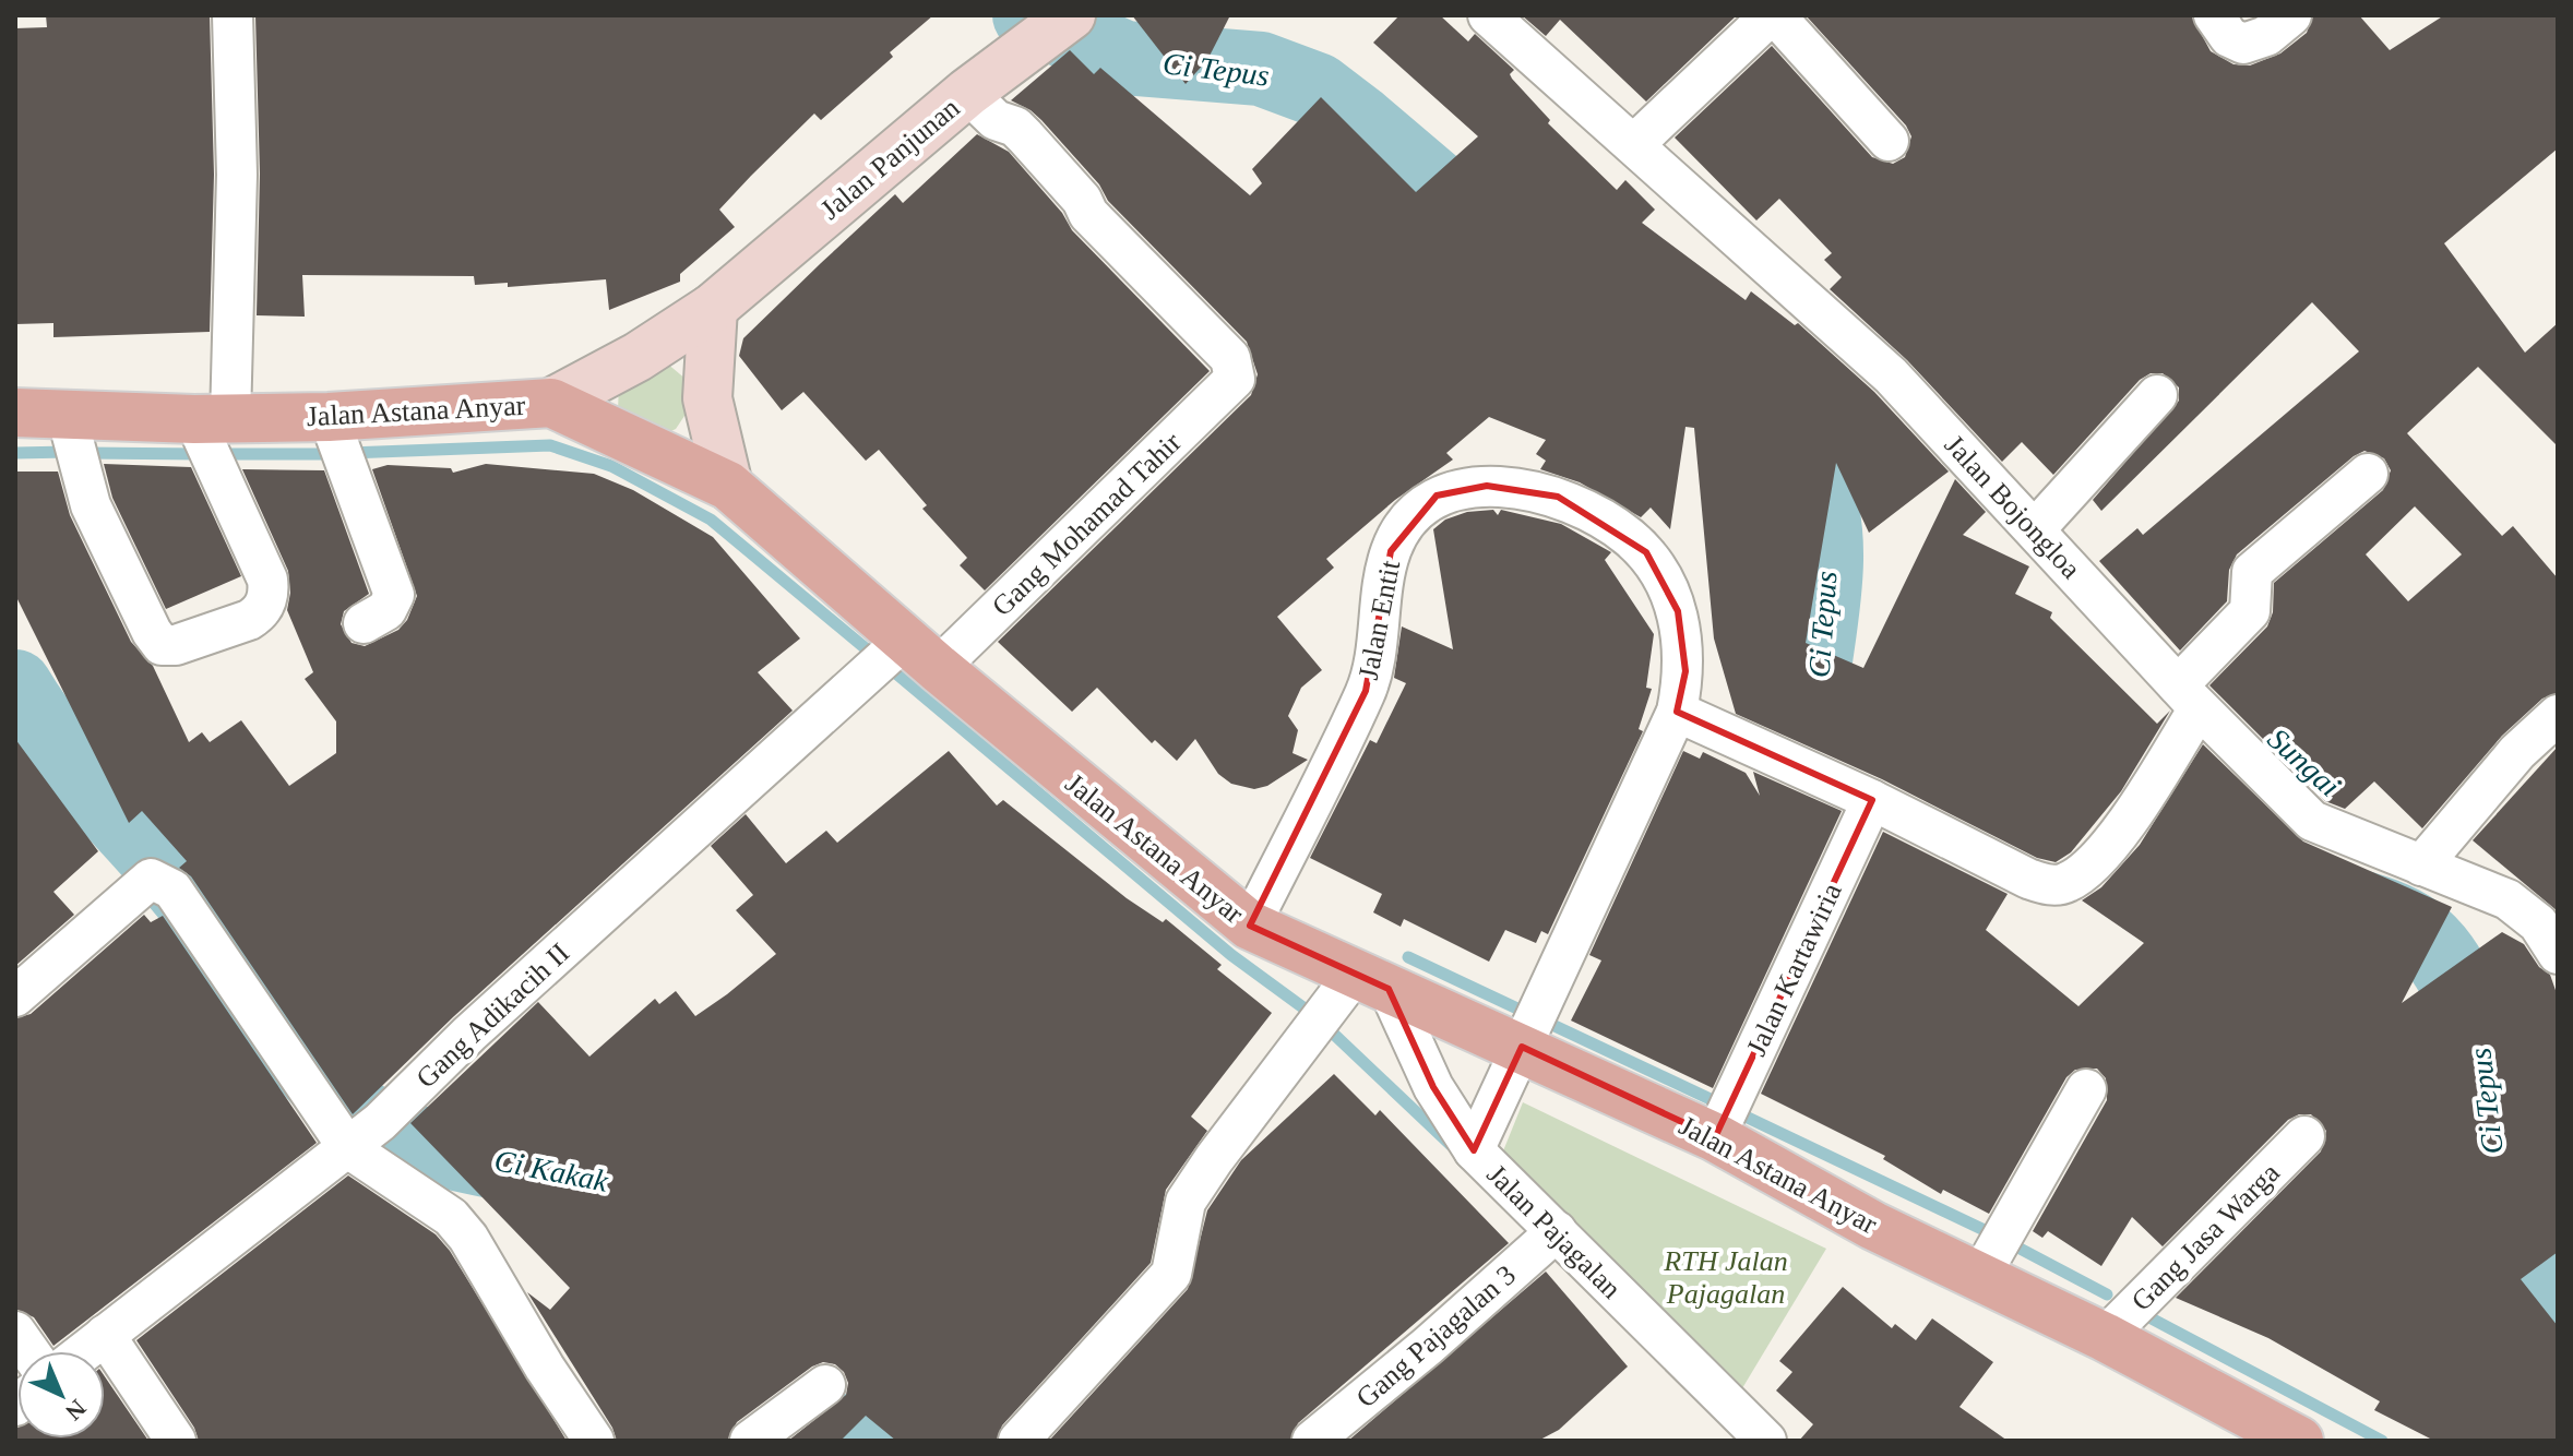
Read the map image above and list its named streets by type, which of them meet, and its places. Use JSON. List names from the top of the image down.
{
  "streets": {
    "main road": ["Jalan Panjunan", "Jalan Astana Anyar"],
    "street": [
      "Jalan Bojongloa",
      "Gang Mohamad Tahir",
      "Jalan Entit",
      "Jalan Kartawiria",
      "Gang Adikacih II",
      "Jalan Pajagalan",
      "Gang Jasa Warga",
      "Gang Pajagalan 3"
    ]
  },
  "crossings": [
    ["Jalan Panjunan", "Jalan Astana Anyar"],
    ["Jalan Panjunan", "Gang Mohamad Tahir"],
    ["Jalan Astana Anyar", "Gang Mohamad Tahir"],
    ["Jalan Astana Anyar", "Jalan Entit"],
    ["Jalan Astana Anyar", "Jalan Kartawiria"],
    ["Jalan Astana Anyar", "Gang Adikacih II"],
    ["Jalan Astana Anyar", "Jalan Pajagalan"],
    ["Jalan Astana Anyar", "Gang Jasa Warga"],
    ["Gang Mohamad Tahir", "Gang Adikacih II"],
    ["Jalan Entit", "Jalan Pajagalan"],
    ["Jalan Pajagalan", "Gang Pajagalan 3"]
  ],
  "water": ["Ci Tepus", "Sungai", "Ci Kakak"],
  "parks": ["RTH Jalan Pajagalan"],
  "north": "bottom right"
}
